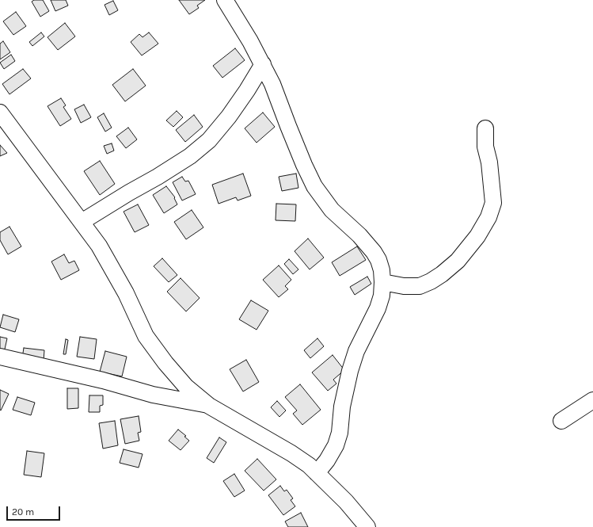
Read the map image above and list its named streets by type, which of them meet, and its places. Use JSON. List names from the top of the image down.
{
  "scale_bar": "20 m"
}
